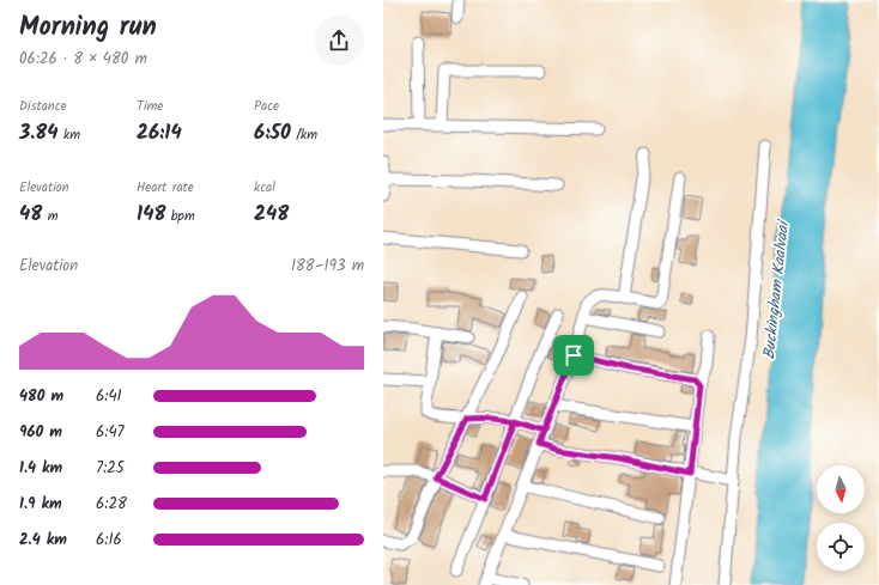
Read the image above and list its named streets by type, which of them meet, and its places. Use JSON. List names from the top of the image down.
{
  "water": ["Buckingham Kaalvaai"],
  "north": "bottom",
  "page": {
    "heading": ["Morning run", "06:26 · 8 × 480 m"],
    "stats": [
      ["Distance", "3.84 km"],
      ["Time", "26:14"],
      ["Pace", "6:50 /km"],
      ["Elevation", "48 m"],
      ["Heart rate", "148 bpm"],
      ["kcal", "248"]
    ],
    "chart": ["Elevation", "188–193 m"],
    "list": [
      {
        "name": "480 m",
        "note": "6:41"
      },
      {
        "name": "960 m",
        "note": "6:47"
      },
      {
        "name": "1.4 km",
        "note": "7:25"
      },
      {
        "name": "1.9 km",
        "note": "6:28"
      },
      {
        "name": "2.4 km",
        "note": "6:16"
      }
    ]
  }
}
